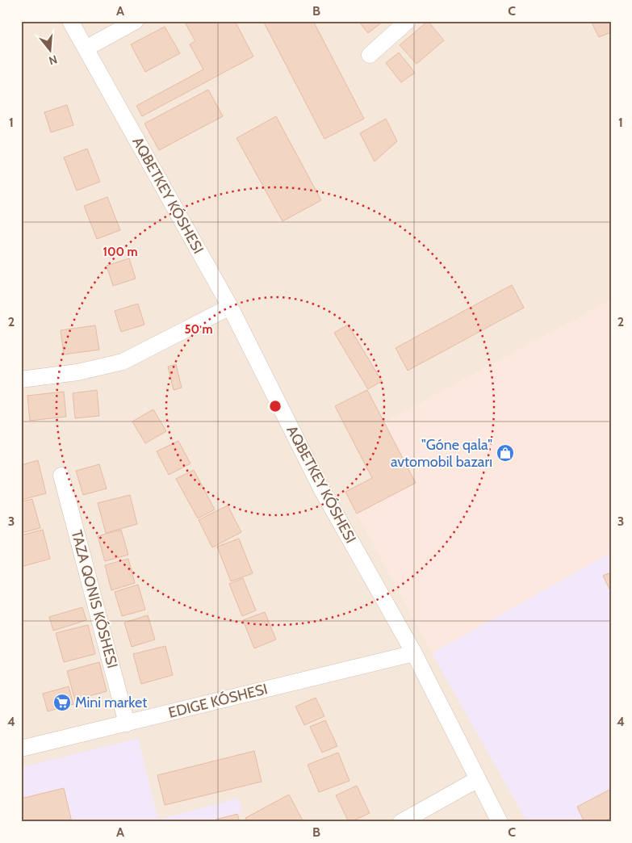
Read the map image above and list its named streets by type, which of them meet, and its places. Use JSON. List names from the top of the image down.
{
  "streets": {
    "street": ["AQBETKEY KÓSHESI", "EDIGE KÓSHESI"]
  },
  "crossings": [
    ["AQBETKEY KÓSHESI", "EDIGE KÓSHESI"]
  ],
  "places": {
    "shop": ["\"Góne qala\" avtomobil bazarı"],
    "supermarket": ["Mini market"]
  },
  "north": "bottom",
  "grid": {
    "columns": ["A", "B", "C"],
    "rows": [
      "1",
      "2",
      "3",
      "4"
    ]
  },
  "rings": ["100 m", "50 m"]
}
